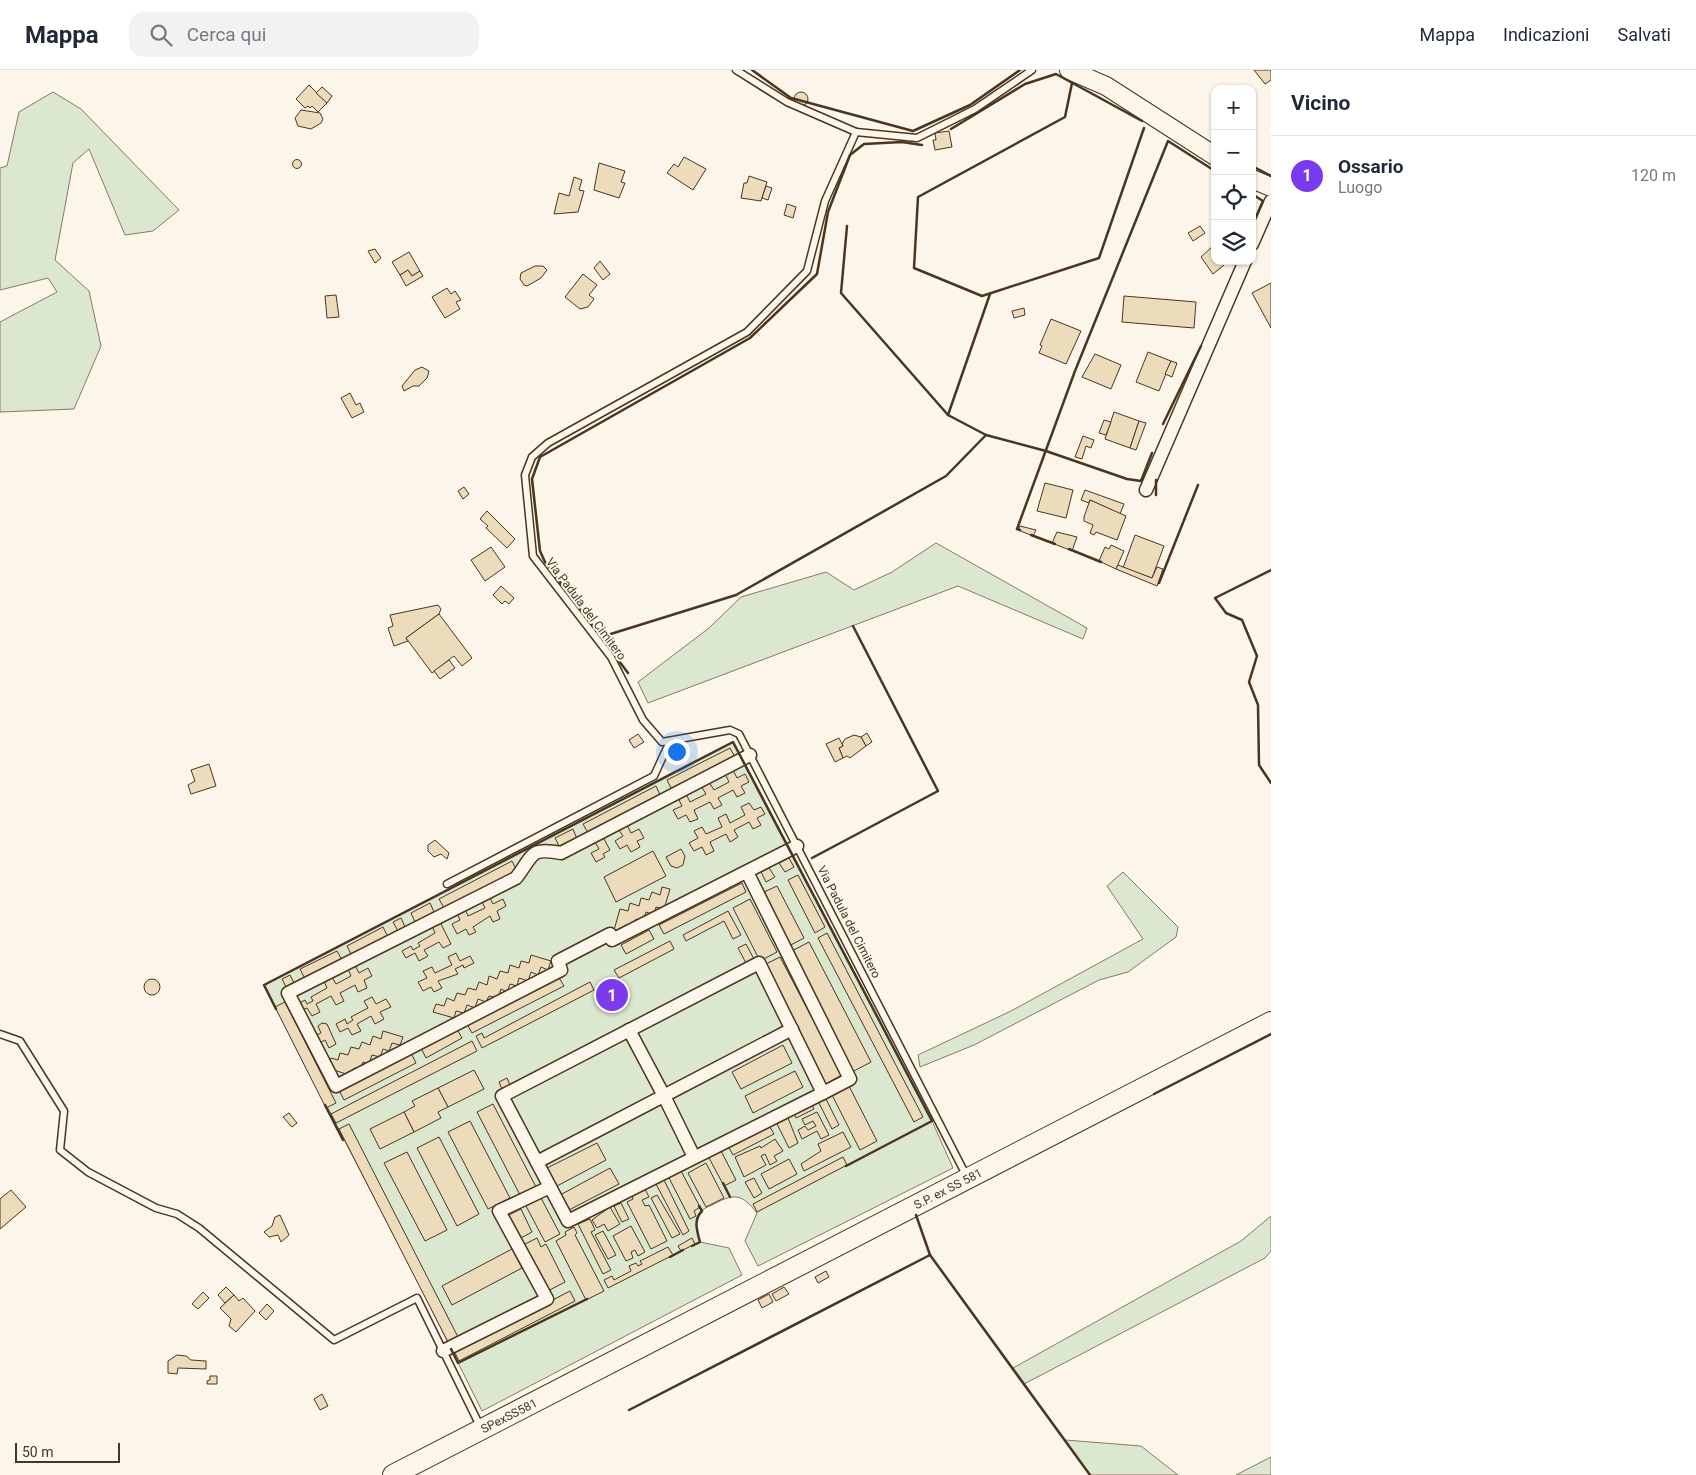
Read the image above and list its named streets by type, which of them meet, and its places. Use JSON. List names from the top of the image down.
{
  "streets": {
    "main road": ["S.P. ex SS 581", "SPexSS581"],
    "lane": ["Via Padula del Cimitero"]
  },
  "crossings": [
    ["Via Padula del Cimitero", "S.P. ex SS 581"],
    ["S.P. ex SS 581", "SPexSS581"]
  ],
  "scale_bar": "50 m",
  "page": {
    "header": "Mappa",
    "search": "Cerca qui",
    "nav": ["Mappa", "Indicazioni", "Salvati"],
    "heading": "Vicino",
    "map_buttons": ["+", "−"],
    "list": [
      {
        "mark": "1",
        "name": "Ossario",
        "note": "Luogo",
        "value": "120 m"
      }
    ],
    "pins": "1",
    "scale": "50 m"
  }
}
